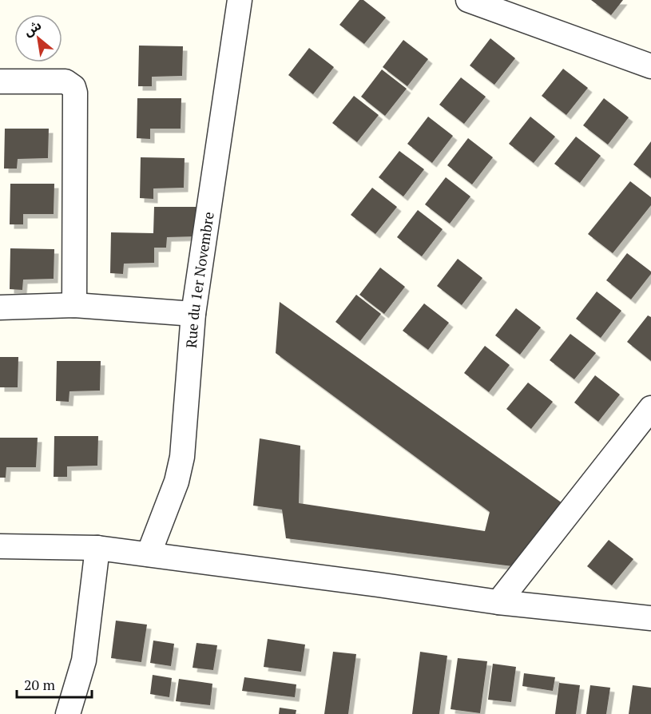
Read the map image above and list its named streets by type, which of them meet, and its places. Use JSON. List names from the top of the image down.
{
  "streets": {
    "street": ["Rue du 1er Novembre"]
  },
  "scale_bar": "20 m",
  "north": "top left"
}
